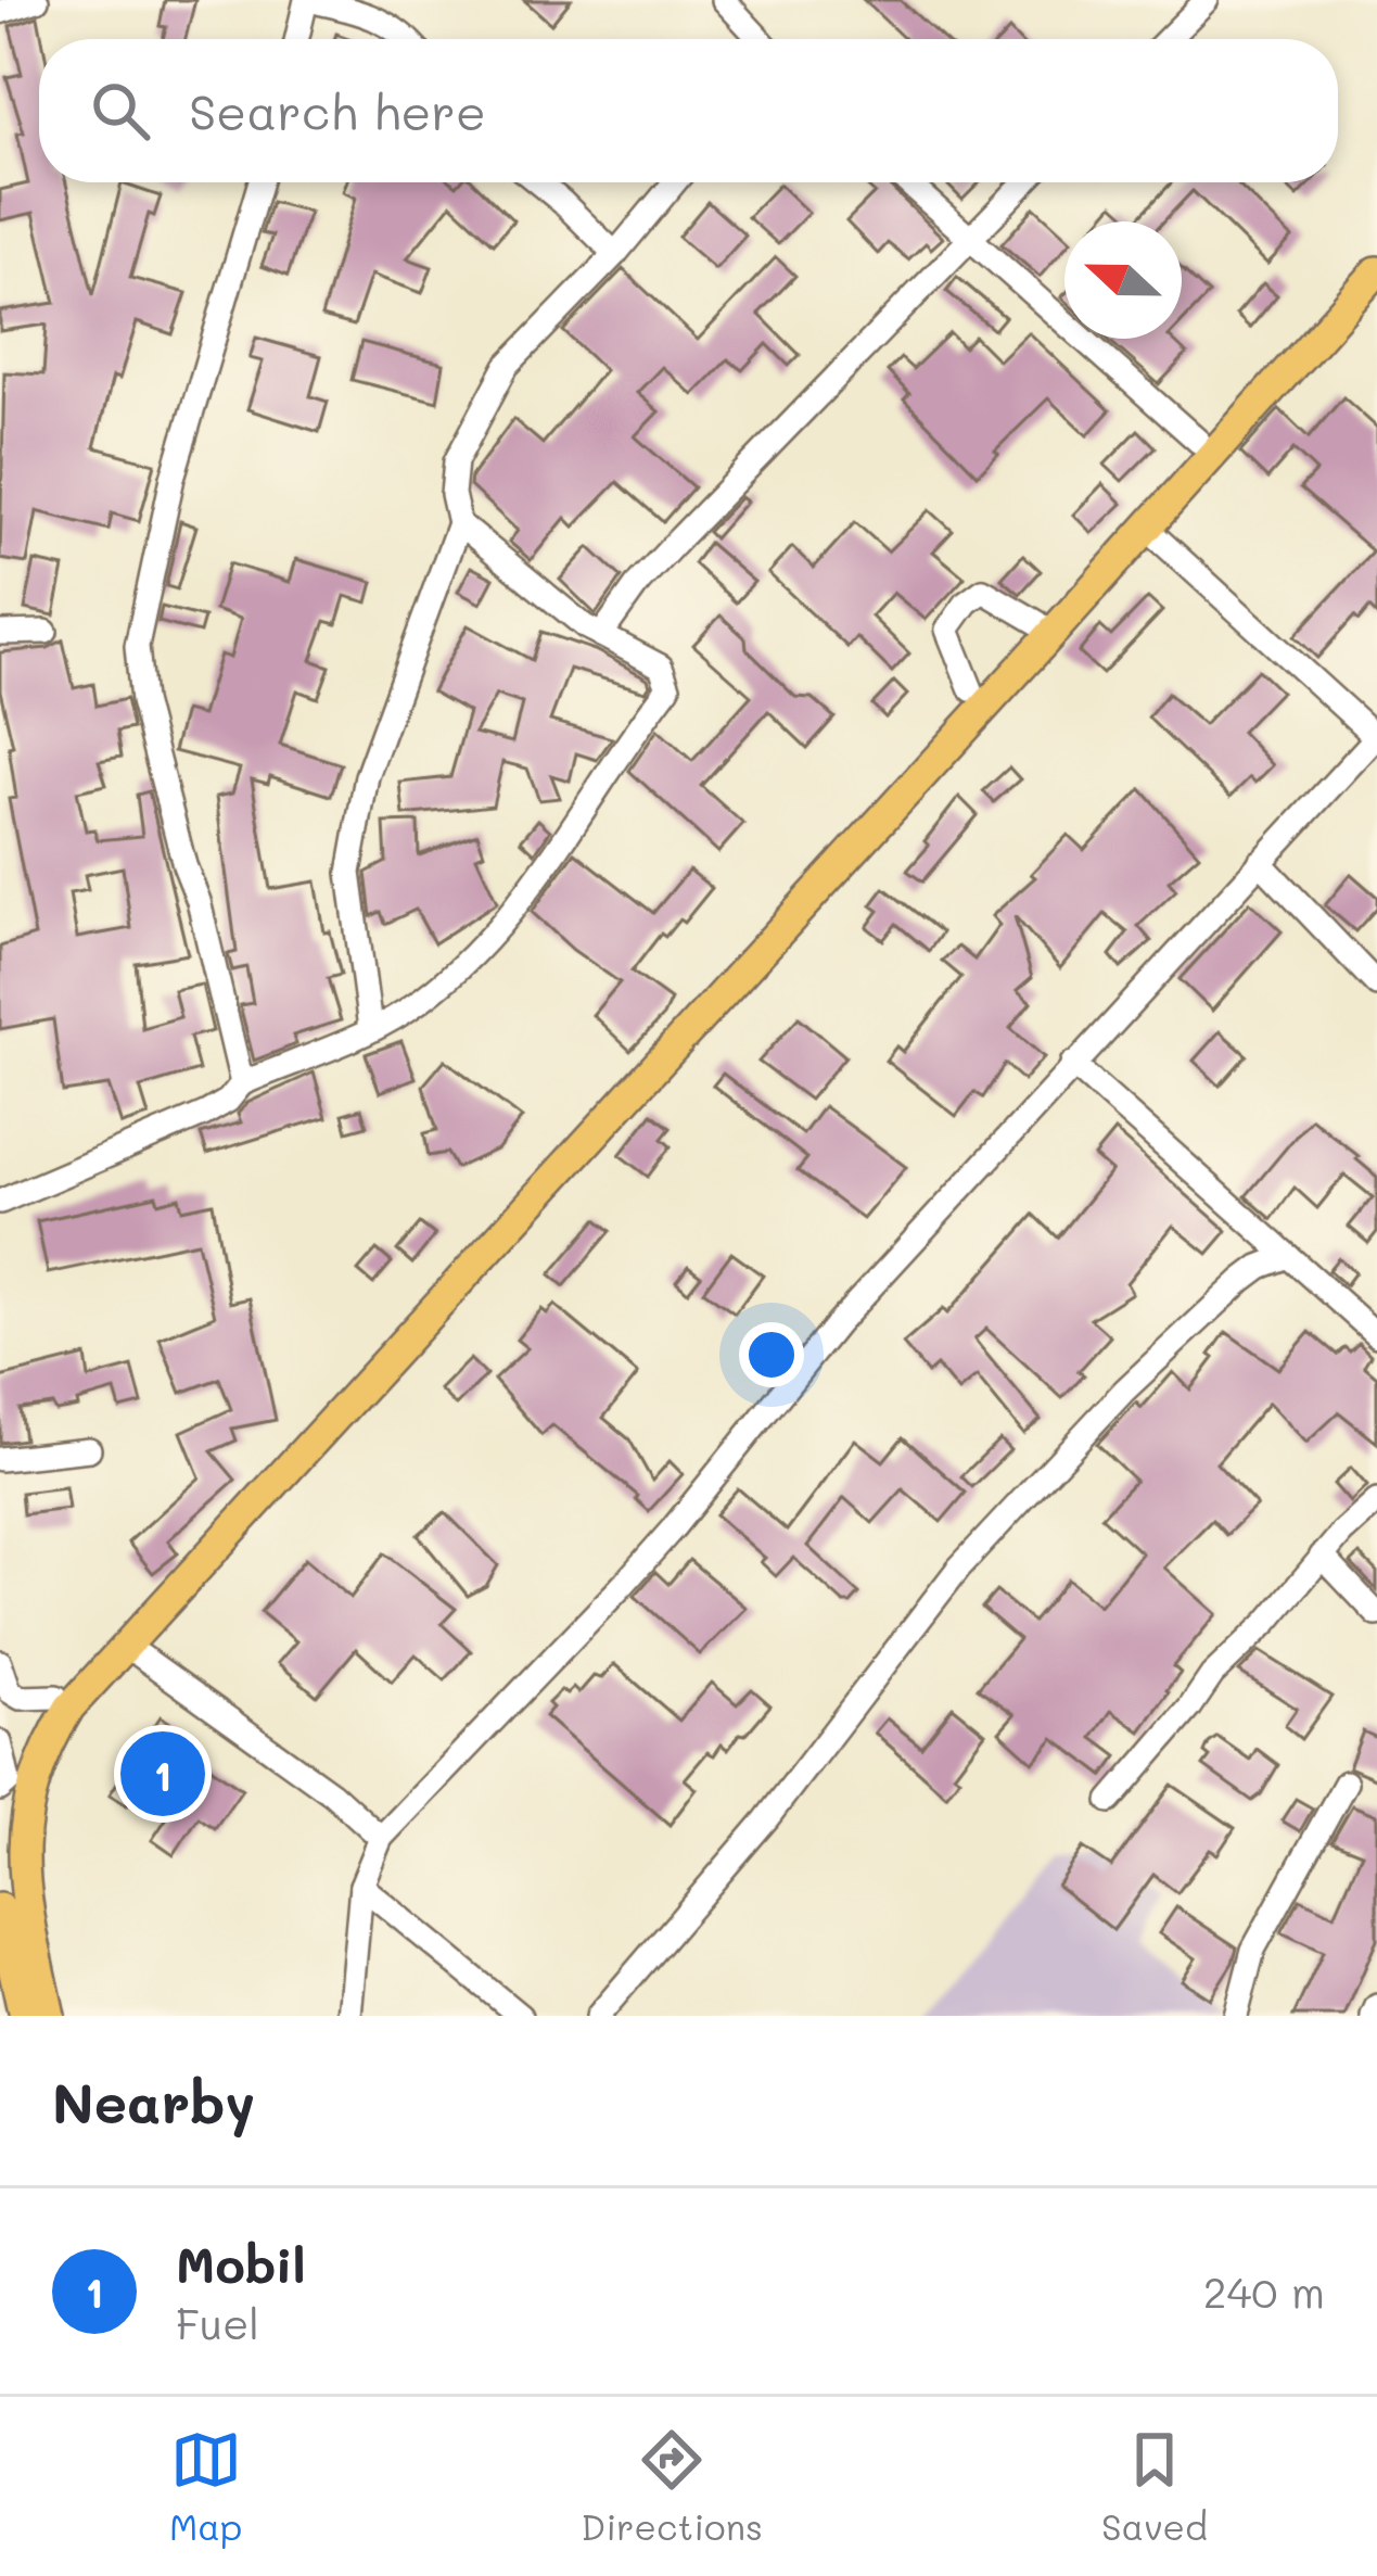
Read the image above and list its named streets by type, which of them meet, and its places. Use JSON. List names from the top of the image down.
{
  "north": "left",
  "page": {
    "search": "Search here",
    "pins": "1",
    "heading": "Nearby",
    "list": [
      {
        "mark": "1",
        "name": "Mobil",
        "note": "Fuel",
        "value": "240 m"
      }
    ],
    "nav": ["Map", "Directions", "Saved"]
  }
}
